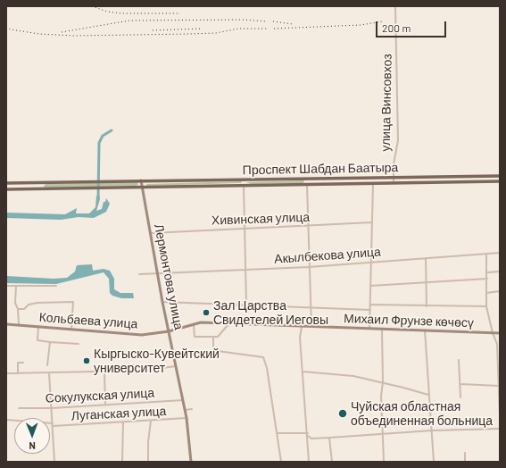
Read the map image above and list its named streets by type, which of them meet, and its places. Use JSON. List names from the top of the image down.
{
  "streets": {
    "main road": [
      "Проспект Шабдан Баатыра",
      "Лермонтова улица",
      "Кольбаева улица",
      "Михаил Фрунзе көчөсү"
    ],
    "street": [
      "улица Винсовхоз",
      "Хивинская улица",
      "Акылбекова улица",
      "Сокулукская улица",
      "Луганская улица"
    ]
  },
  "crossings": [
    ["улица Винсовхоз", "Проспект Шабдан Баатыра"],
    ["Проспект Шабдан Баатыра", "Лермонтова улица"],
    ["Хивинская улица", "Лермонтова улица"],
    ["Акылбекова улица", "Лермонтова улица"],
    ["Лермонтова улица", "Кольбаева улица"],
    ["Лермонтова улица", "Михаил Фрунзе көчөсү"],
    ["Лермонтова улица", "Сокулукская улица"],
    ["Лермонтова улица", "Луганская улица"],
    ["Кольбаева улица", "Михаил Фрунзе көчөсү"]
  ],
  "places": ["Зал Царства Свидетелей Иеговы", "Кыргыско-Кувейтский университет", "Чуйская областная объединенная больница"],
  "scale_bar": "200 m",
  "north": "bottom"
}
